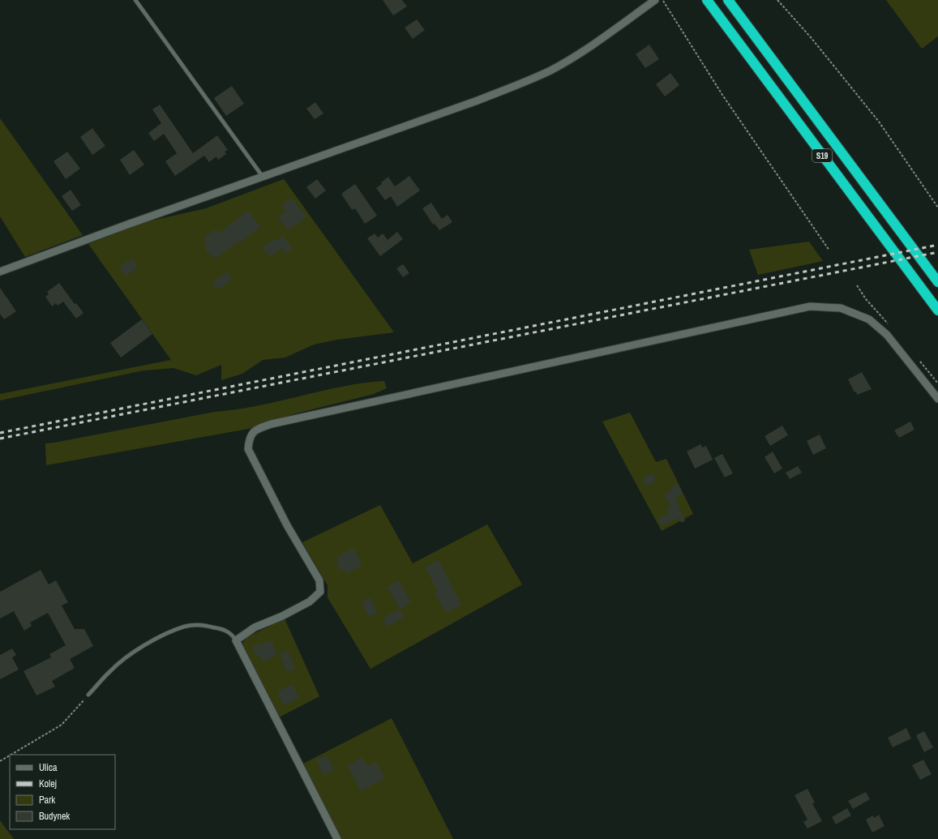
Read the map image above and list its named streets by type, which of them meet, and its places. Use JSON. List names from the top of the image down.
{
  "streets": {
    "highway": ["S19"]
  },
  "legend": [
    "Ulica",
    "Kolej",
    "Park",
    "Budynek"
  ]
}
